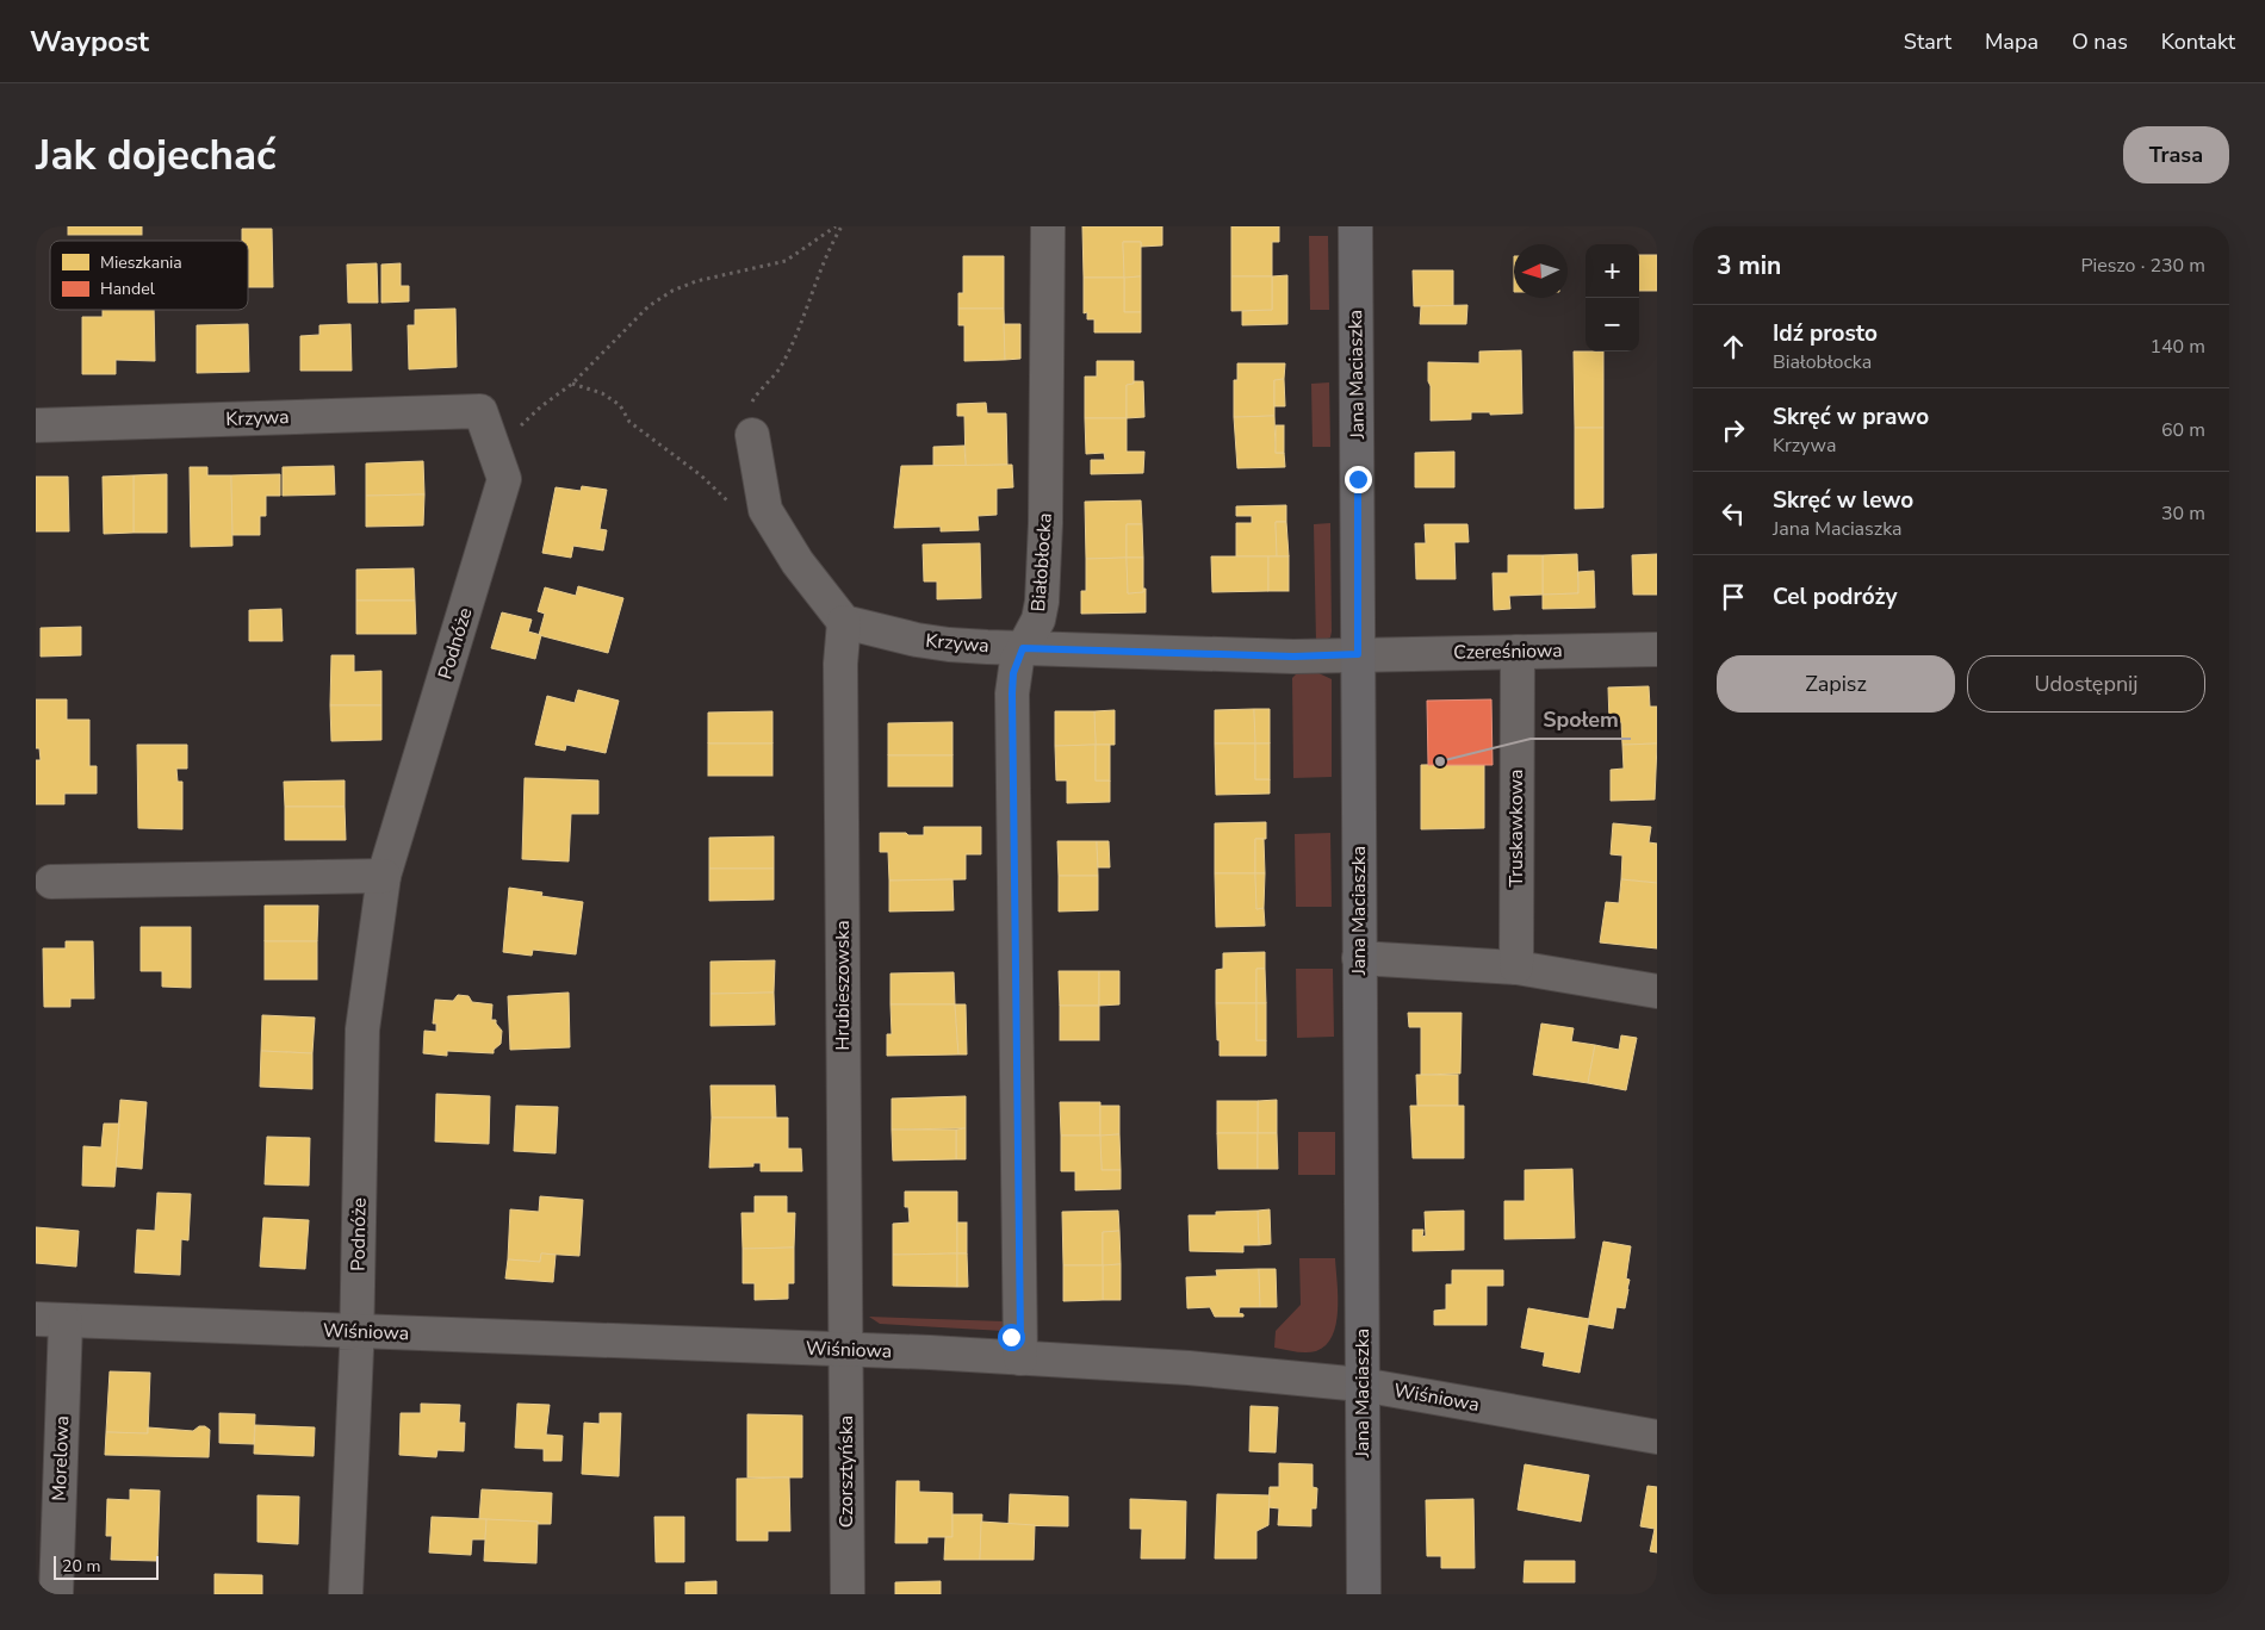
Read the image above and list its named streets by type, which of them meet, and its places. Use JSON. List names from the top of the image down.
{
  "streets": {
    "street": [
      "Jana Maciaszka",
      "Krzywa",
      "Białobłocka",
      "Podnóże",
      "Czereśniowa",
      "Truskawkowa",
      "Hrubieszowska",
      "Wiśniowa",
      "Morelowa",
      "Czorsztyńska"
    ]
  },
  "crossings": [
    ["Jana Maciaszka", "Krzywa"],
    ["Jana Maciaszka", "Czereśniowa"],
    ["Jana Maciaszka", "Wiśniowa"],
    ["Krzywa", "Białobłocka"],
    ["Krzywa", "Podnóże"],
    ["Krzywa", "Czereśniowa"],
    ["Krzywa", "Hrubieszowska"],
    ["Białobłocka", "Wiśniowa"],
    ["Podnóże", "Wiśniowa"],
    ["Czereśniowa", "Truskawkowa"],
    ["Hrubieszowska", "Wiśniowa"],
    ["Hrubieszowska", "Czorsztyńska"],
    ["Wiśniowa", "Morelowa"],
    ["Wiśniowa", "Czorsztyńska"]
  ],
  "places": ["Społem"],
  "legend": ["Mieszkania", "Handel"],
  "scale_bar": "20 m",
  "north": "left",
  "page": {
    "header": "Waypost",
    "nav": [
      "Start",
      "Mapa",
      "O nas",
      "Kontakt"
    ],
    "buttons": [
      "Trasa",
      ["Zapisz", "Udostępnij"]
    ],
    "title": "Jak dojechać",
    "heading": ["3 min", "Pieszo · 230 m"],
    "map_buttons": ["+", "−"],
    "list": [
      ["Idź prosto", "Białobłocka", "140 m"],
      ["Skręć w prawo", "Krzywa", "60 m"],
      ["Skręć w lewo", "Jana Maciaszka", "30 m"],
      "Cel podróży"
    ],
    "scale": "20 m"
  }
}
